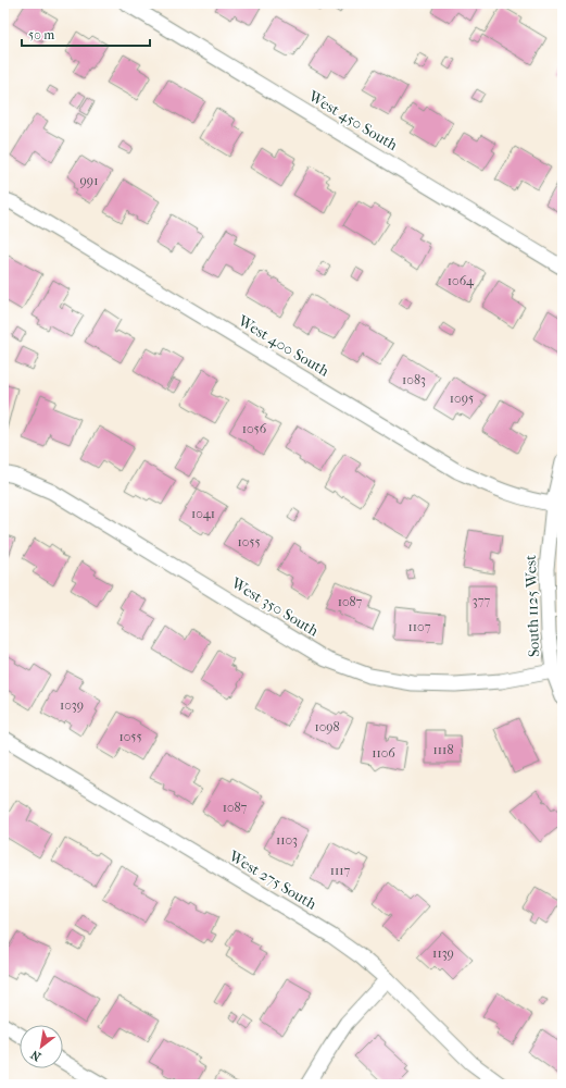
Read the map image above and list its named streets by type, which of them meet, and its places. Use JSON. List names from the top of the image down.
{
  "streets": {
    "street": [
      "West 450 South",
      "West 400 South",
      "South 1125 West",
      "West 350 South",
      "West 275 South"
    ]
  },
  "crossings": [
    ["West 400 South", "South 1125 West"],
    ["South 1125 West", "West 350 South"]
  ],
  "house_numbers": [
    "991",
    "1064",
    "1083",
    "1095",
    "1056",
    "1041",
    "1055",
    "377",
    "1087",
    "1107",
    "1039",
    "1098",
    "1055",
    "1118",
    "1106",
    "1087",
    "1103",
    "1117",
    "1139"
  ],
  "scale_bar": "50 m",
  "north": "bottom left"
}
